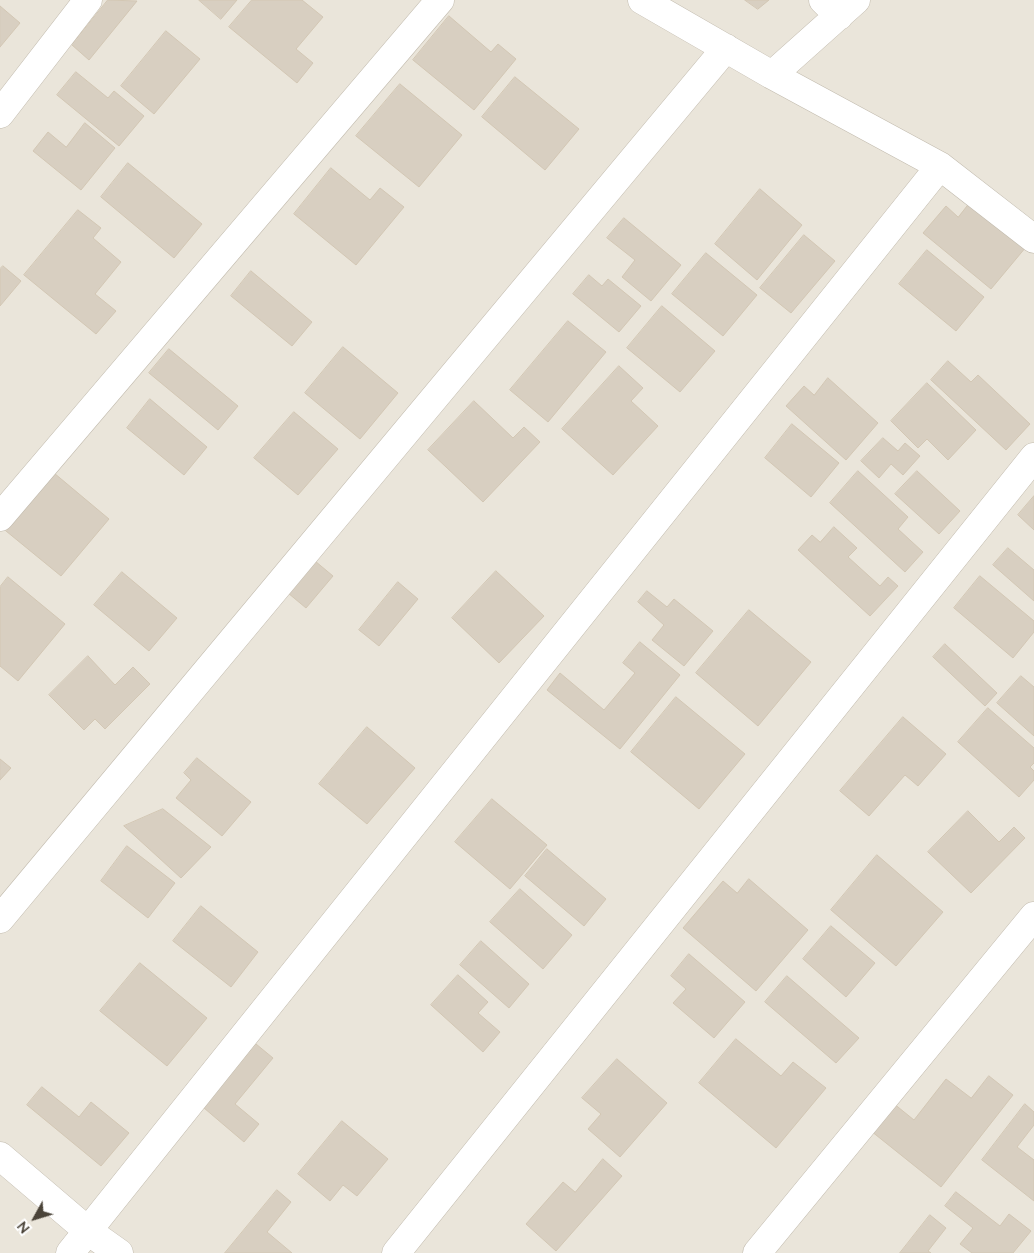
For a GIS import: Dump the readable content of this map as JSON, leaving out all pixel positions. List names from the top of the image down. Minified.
{"north":"bottom left"}
